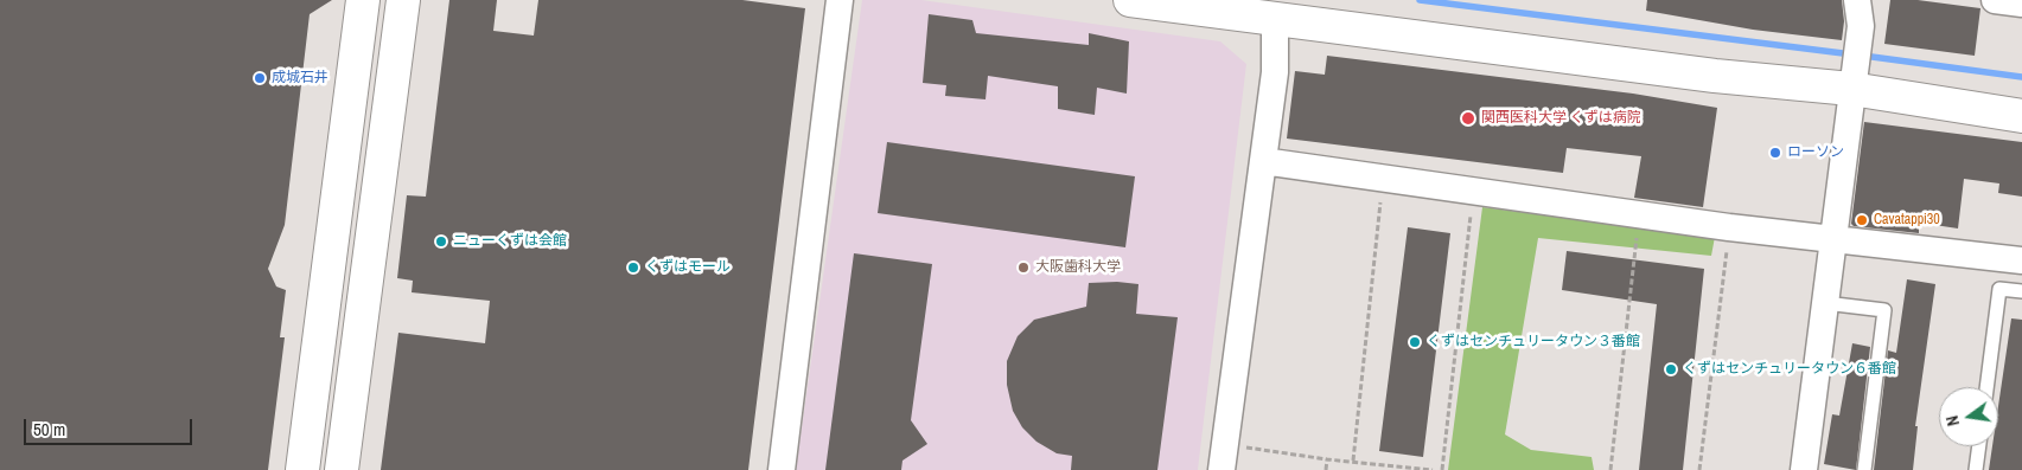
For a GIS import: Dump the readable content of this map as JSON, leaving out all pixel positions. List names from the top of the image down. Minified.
{"places":["成城石井","関西医科大学 くずは病院","ローソン","Cavatappi30","ニューくずは会館","くずはモール","大阪歯科大学","くずはセンチュリータウン３番館","くずはセンチュリータウン６番館"],"scale_bar":"50 m","north":"left"}
